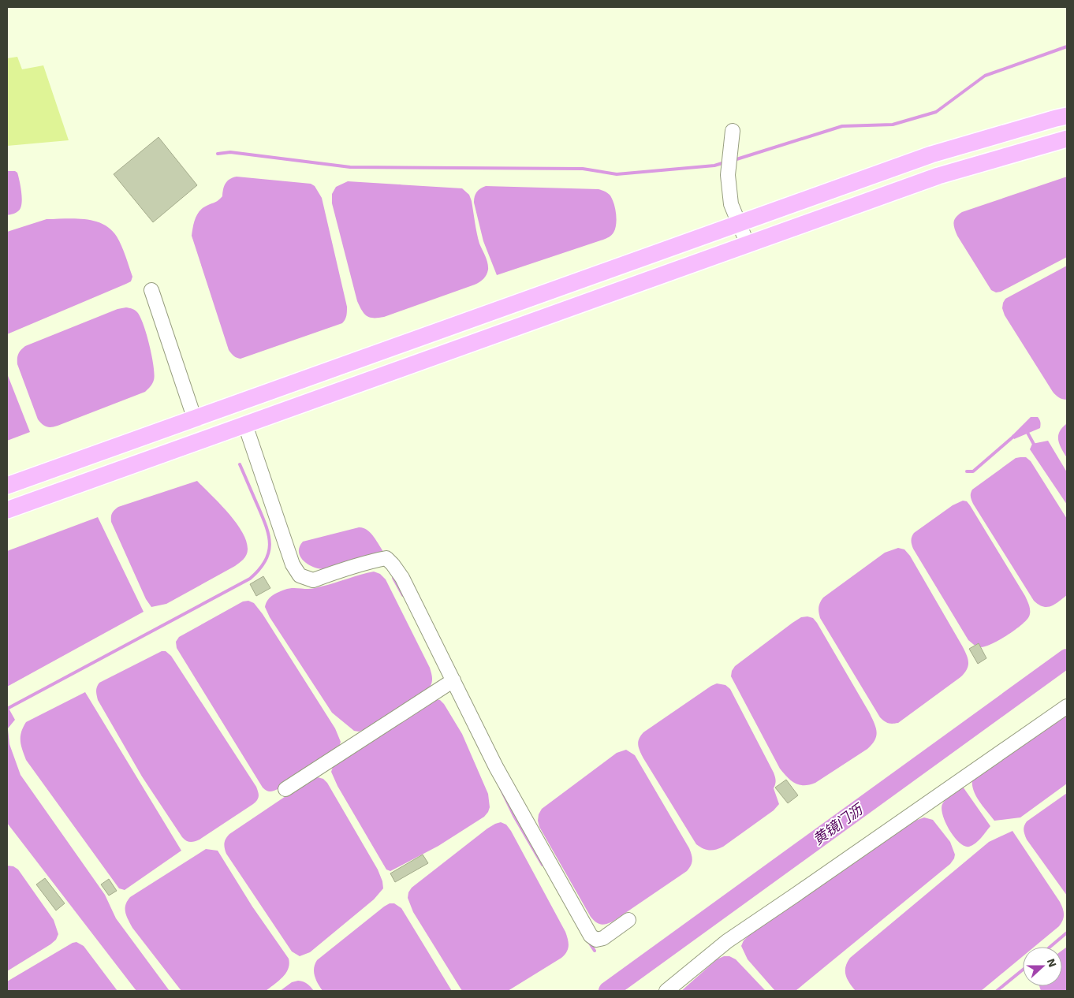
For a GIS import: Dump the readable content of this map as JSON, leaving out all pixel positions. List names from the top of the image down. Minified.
{"water":["黄镜门沥"],"north":"right"}
